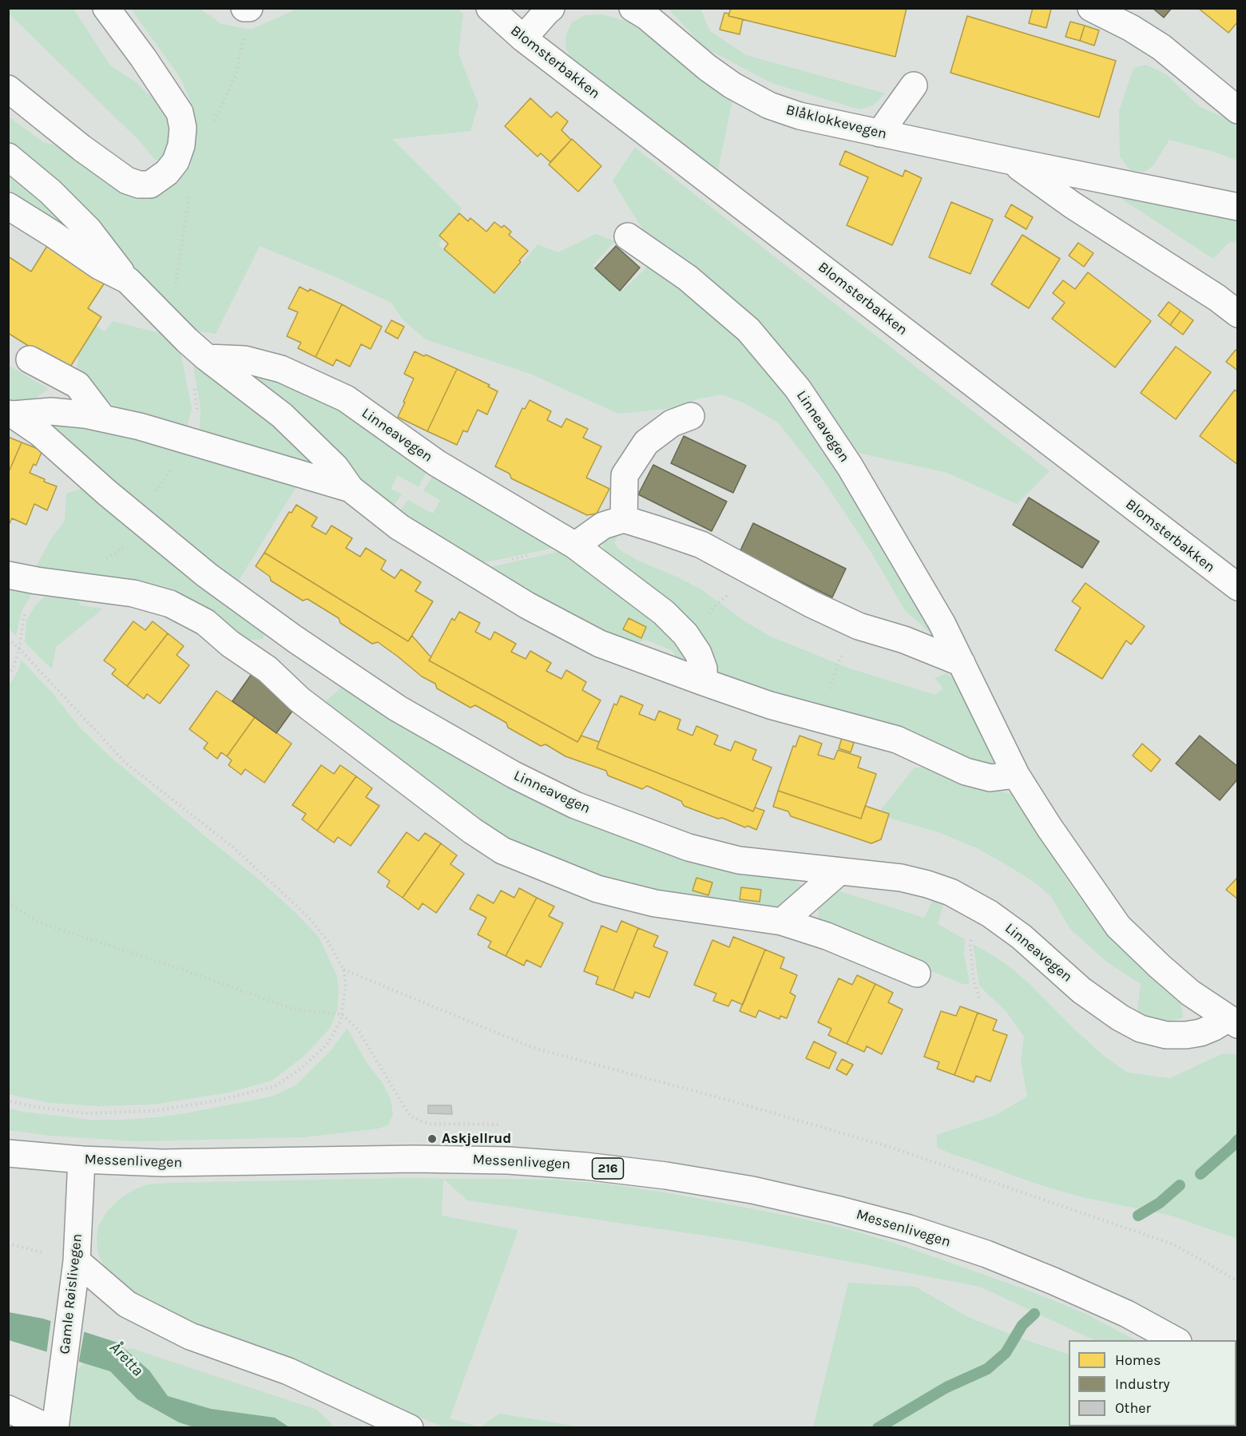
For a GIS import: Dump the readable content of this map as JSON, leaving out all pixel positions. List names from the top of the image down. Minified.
{"streets":{"street":["Blomsterbakken","Blåklokkevegen","Linneavegen","Messenlivegen","216","Gamle Røislivegen"]},"crossings":[["Messenlivegen","Gamle Røislivegen"]],"water":["Åretta"],"places":["Askjellrud"],"legend":["Homes","Industry","Other"]}
